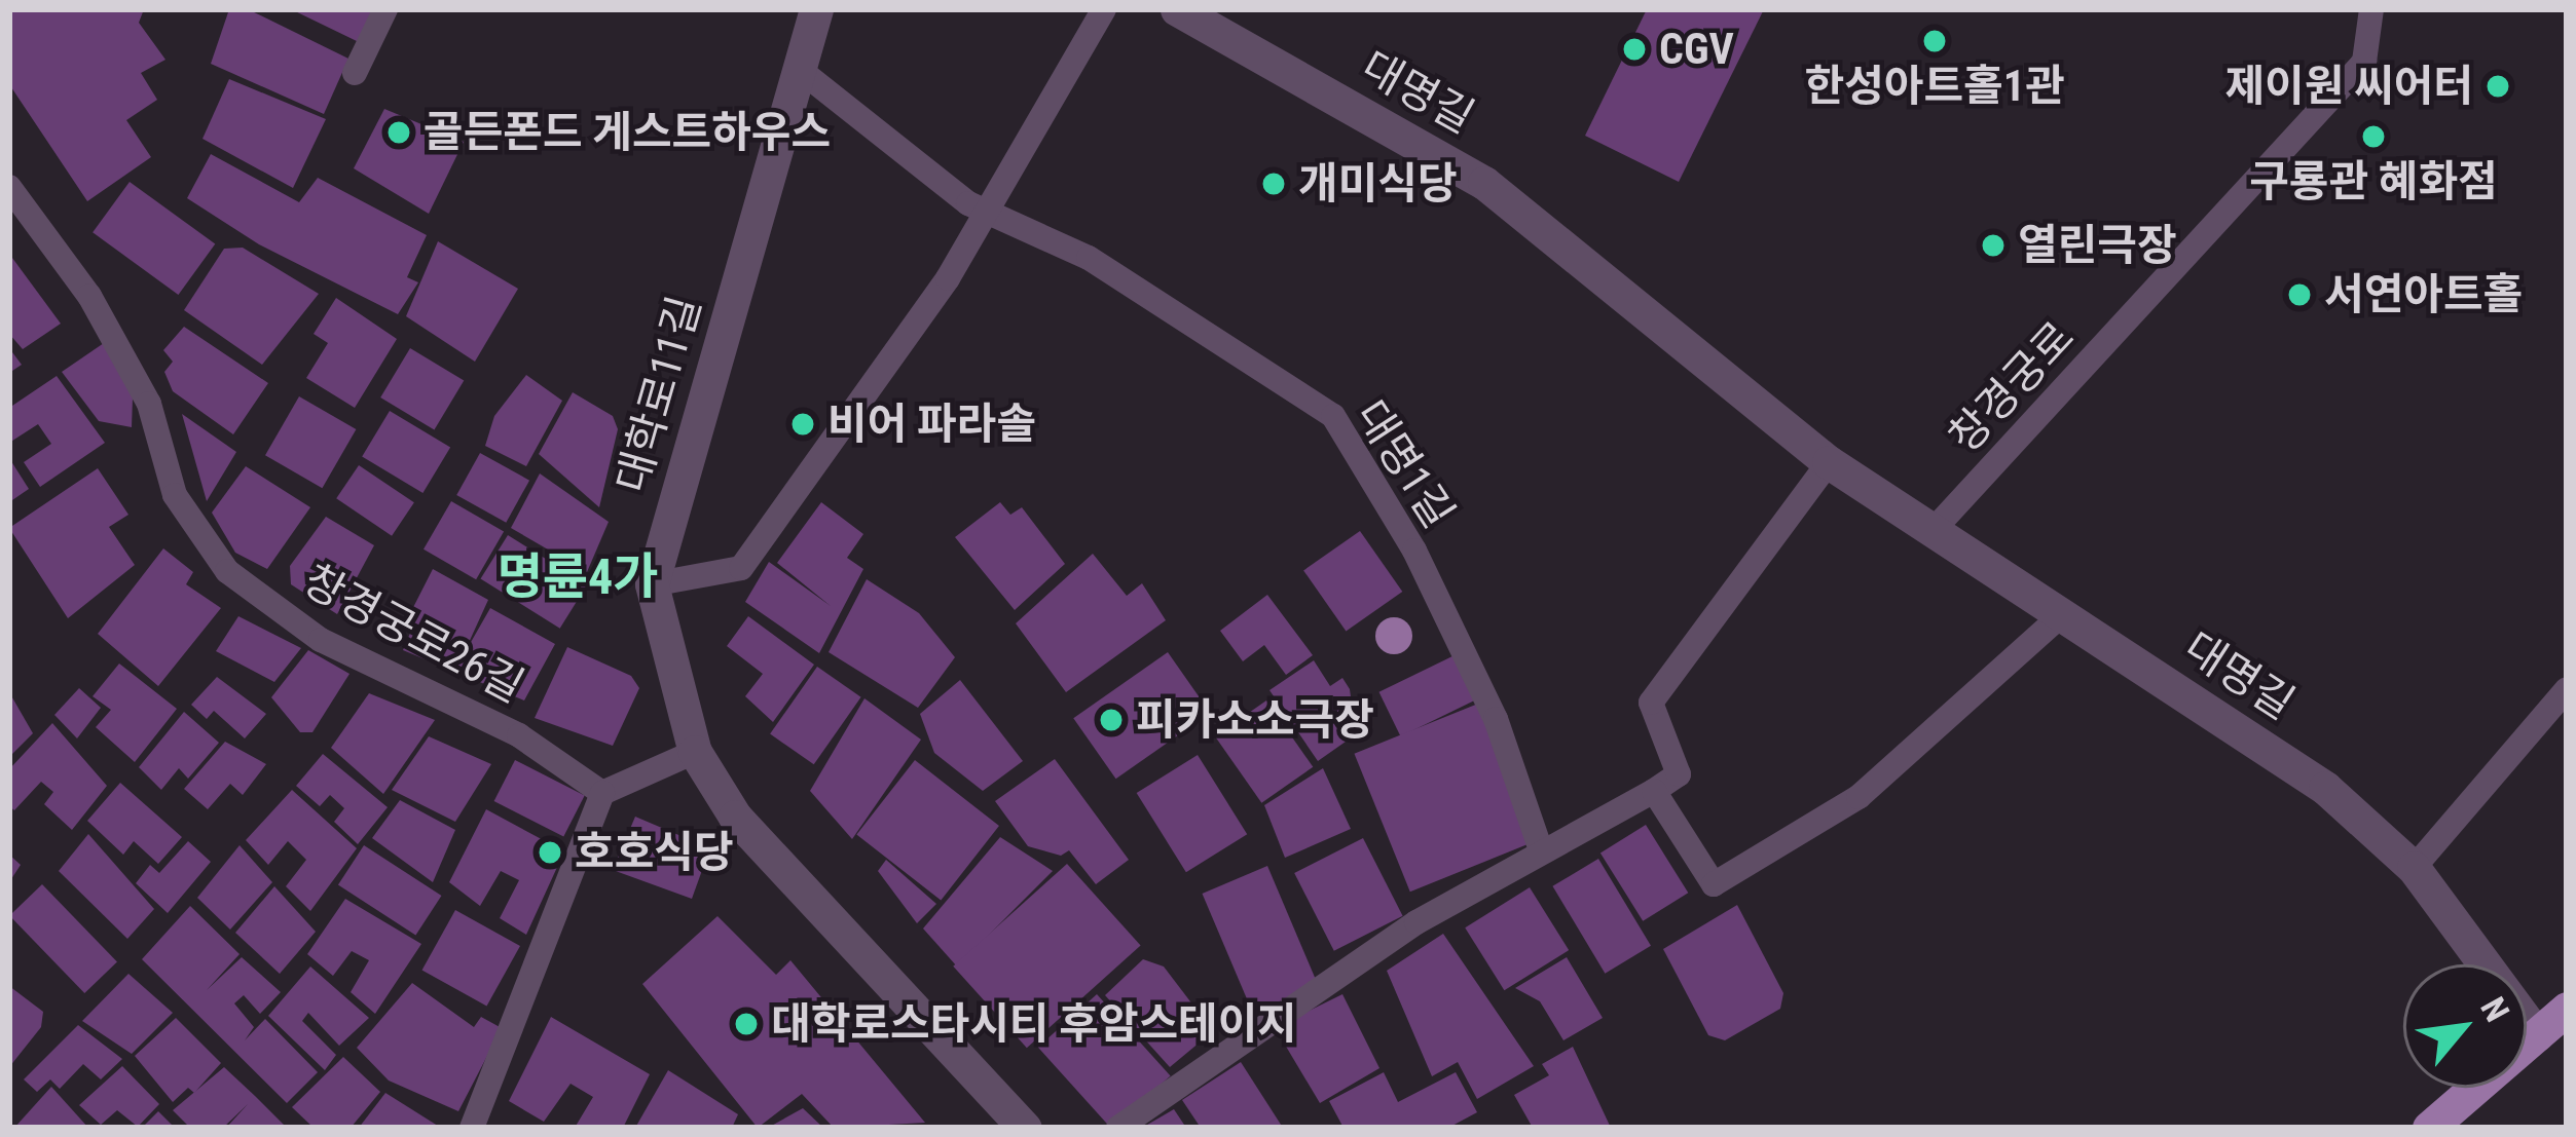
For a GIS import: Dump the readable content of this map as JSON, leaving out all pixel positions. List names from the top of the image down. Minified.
{"streets":{"street":["대명길","대학로11길"],"lane":["창경궁로","대명1길","창경궁로26길"]},"crossings":[["대명길","창경궁로"],["대학로11길","대명1길"]],"districts":["명륜4가"],"places":["한성아트홀1관","CGV","제이원 씨어터","골든폰드 게스트하우스","구룡관 혜화점","개미식당","열린극장","서연아트홀","비어 파라솔","피카소소극장","호호식당","대학로스타시티 후암스테이지"],"north":"top right"}
